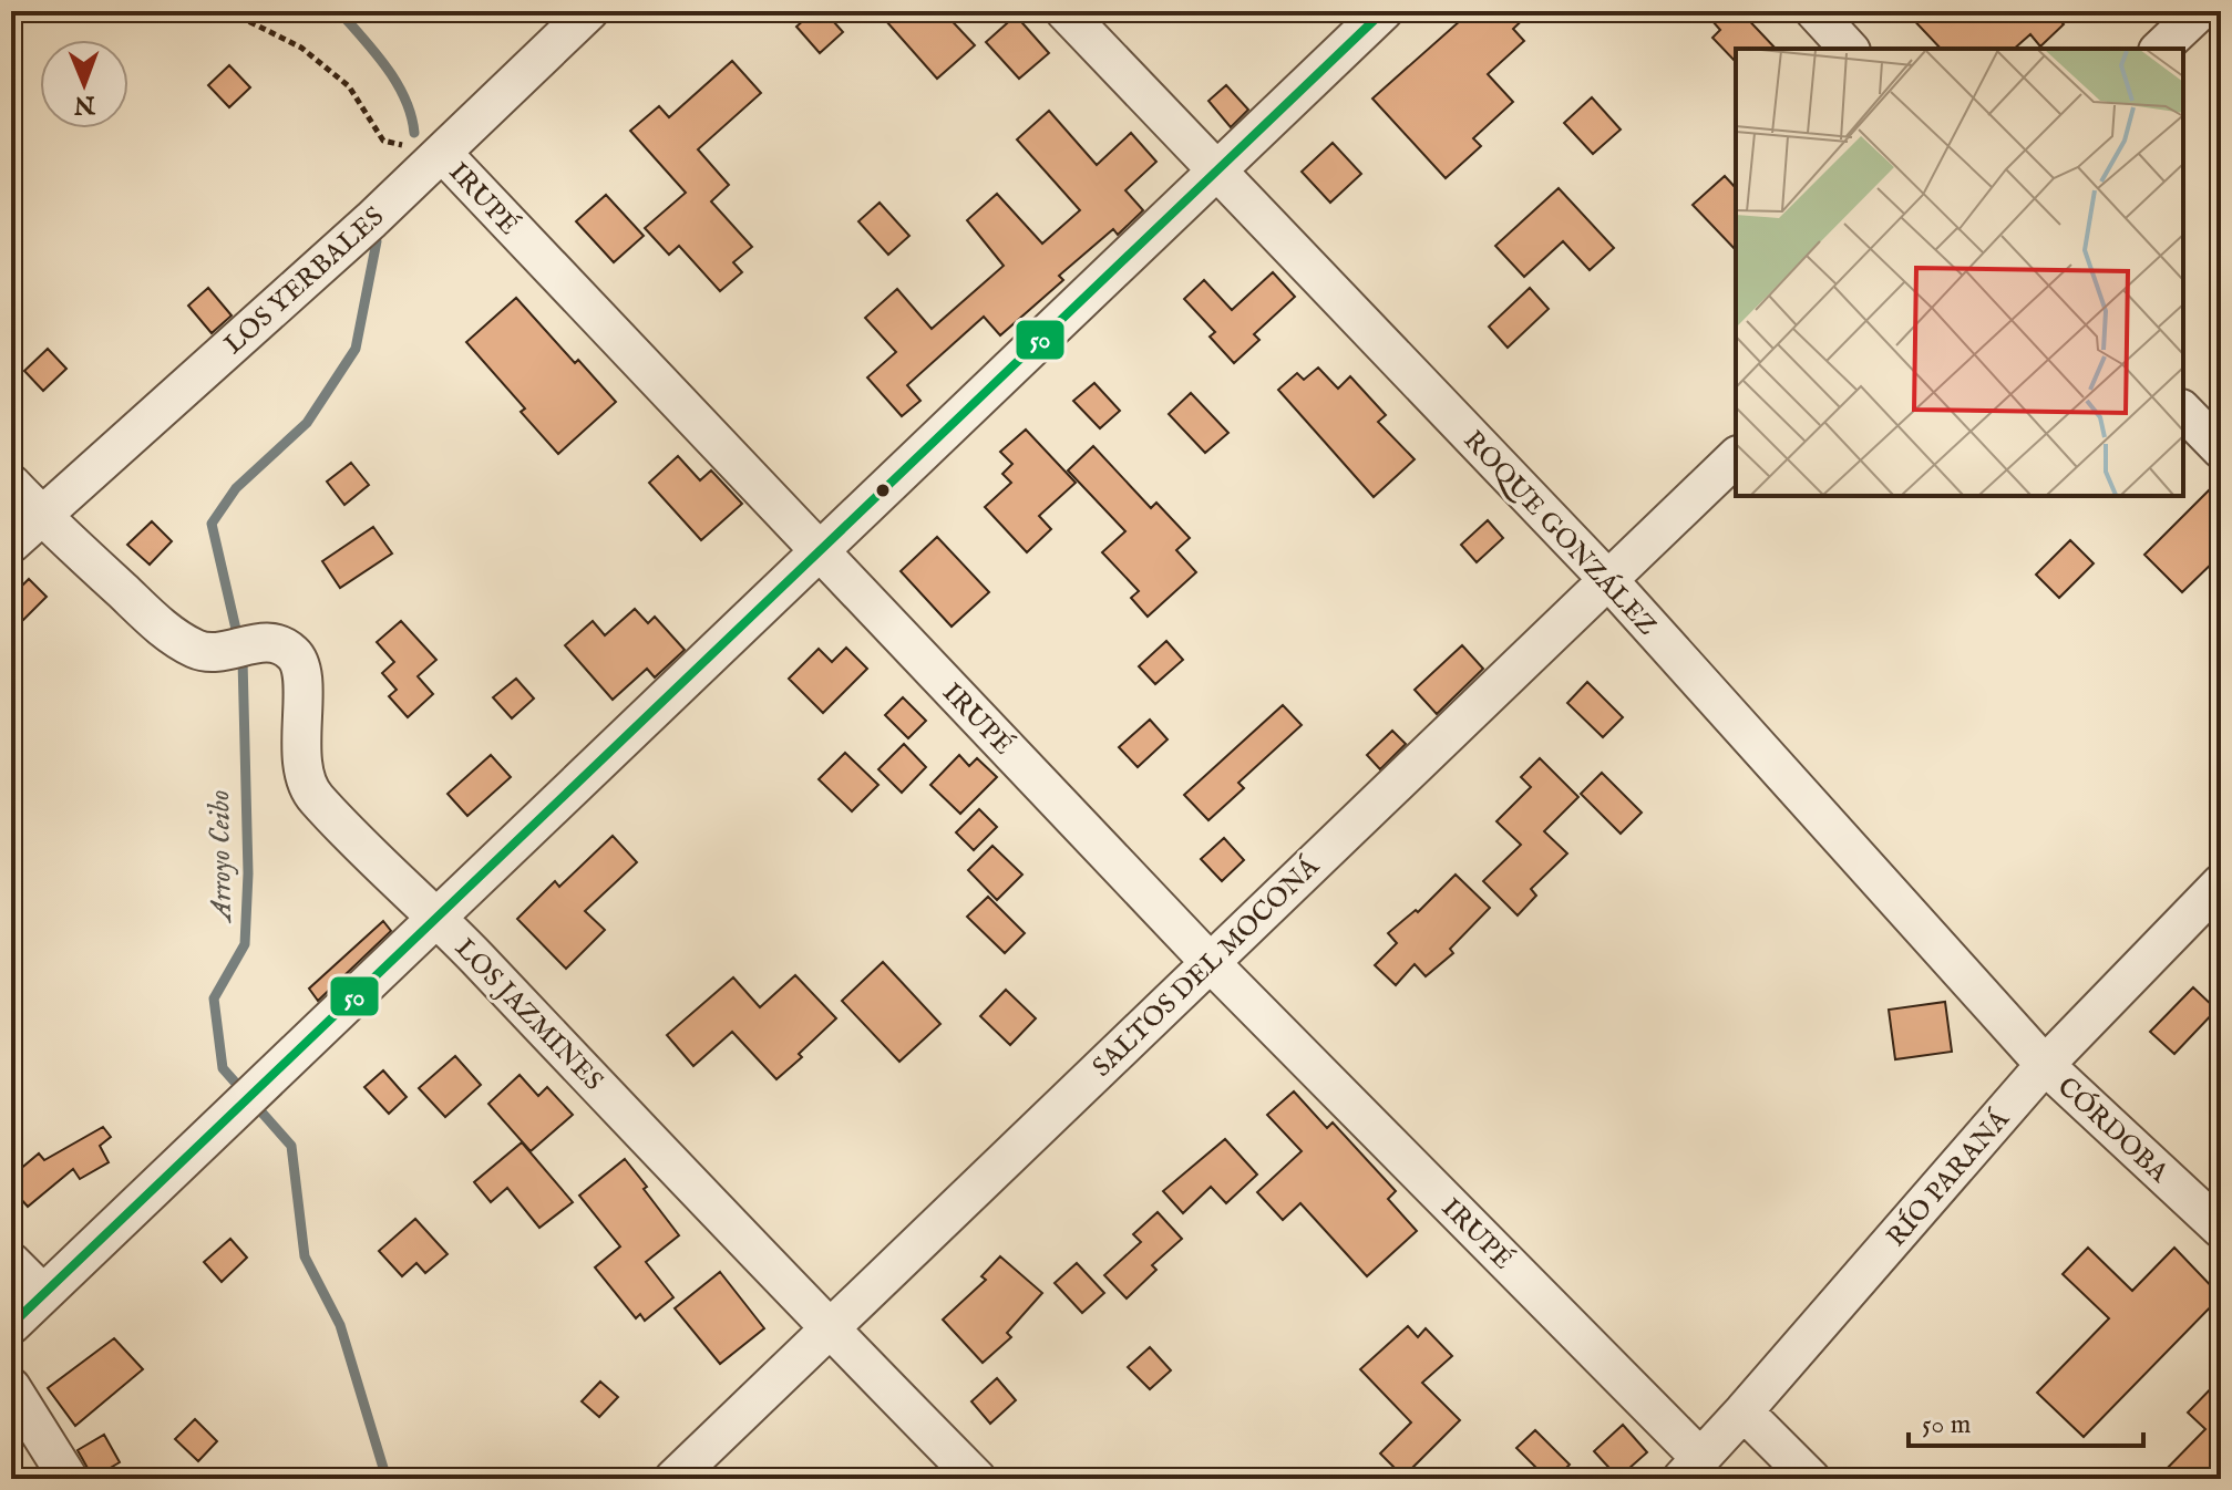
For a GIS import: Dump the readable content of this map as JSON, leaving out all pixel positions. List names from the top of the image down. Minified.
{"streets":{"street":["IRUPÉ","LOS YERBALES","ROQUE GONZÁLEZ","SALTOS DEL MOCONÁ","LOS JAZMINES","CÓRDOBA","RÍO PARANÁ"]},"crossings":[["IRUPÉ","LOS YERBALES"],["IRUPÉ","SALTOS DEL MOCONÁ"],["IRUPÉ","RÍO PARANÁ"],["LOS YERBALES","LOS JAZMINES"],["ROQUE GONZÁLEZ","SALTOS DEL MOCONÁ"],["ROQUE GONZÁLEZ","CÓRDOBA"],["ROQUE GONZÁLEZ","RÍO PARANÁ"],["SALTOS DEL MOCONÁ","LOS JAZMINES"],["CÓRDOBA","RÍO PARANÁ"]],"water":["Arroyo Ceibo"],"lines":["transit line 50"],"scale_bar":"50 m","north":"bottom"}
